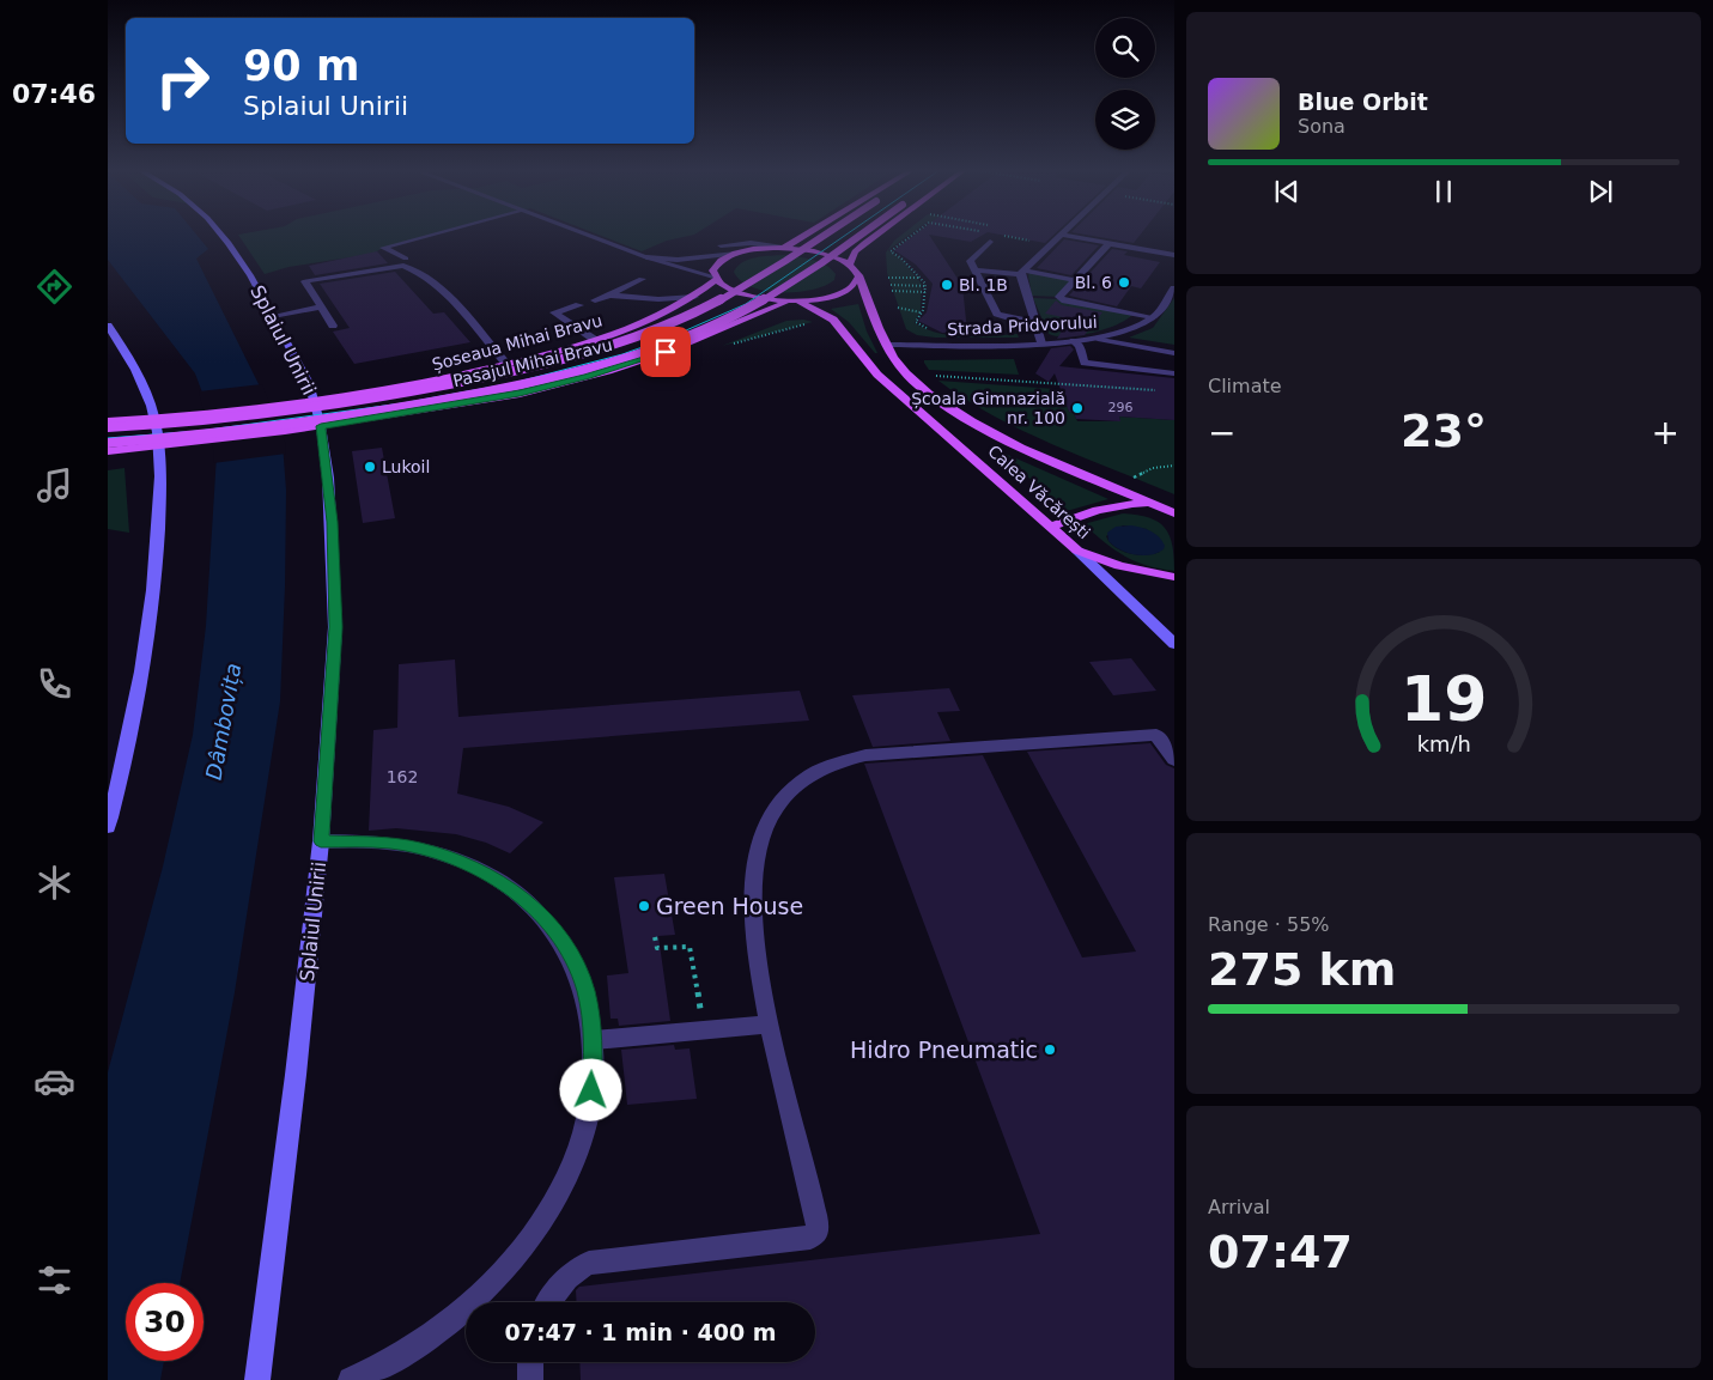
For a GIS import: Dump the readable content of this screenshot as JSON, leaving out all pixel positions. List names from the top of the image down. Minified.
{"streets":{"main road":["Splaiul Unirii","Șoseaua Mihai Bravu","Pasajul Mihai Bravu","Calea Văcărești"],"street":["Strada Pridvorului"]},"crossings":[["Strada Pridvorului","Calea Văcărești"],["Splaiul Unirii","Șoseaua Mihai Bravu"]],"water":["Dâmbovița"],"places":["Bl. 6","Bl. 1B","Școala Gimnazială nr. 100","Lukoil","Green House","Hidro Pneumatic"],"house_numbers":["296","162"],"page":{"tabs":"07:46","turn":["90 m","Splaiul Unirii"],"song":["Blue Orbit","Sona"],"tile":["Climate",["Range · 55%","275 km"],["Arrival","07:47"]],"heat":["−","23°","+"],"limit":"30","trip":"07:47 · 1 min · 400 m","gauge":["19","km/h"]}}
